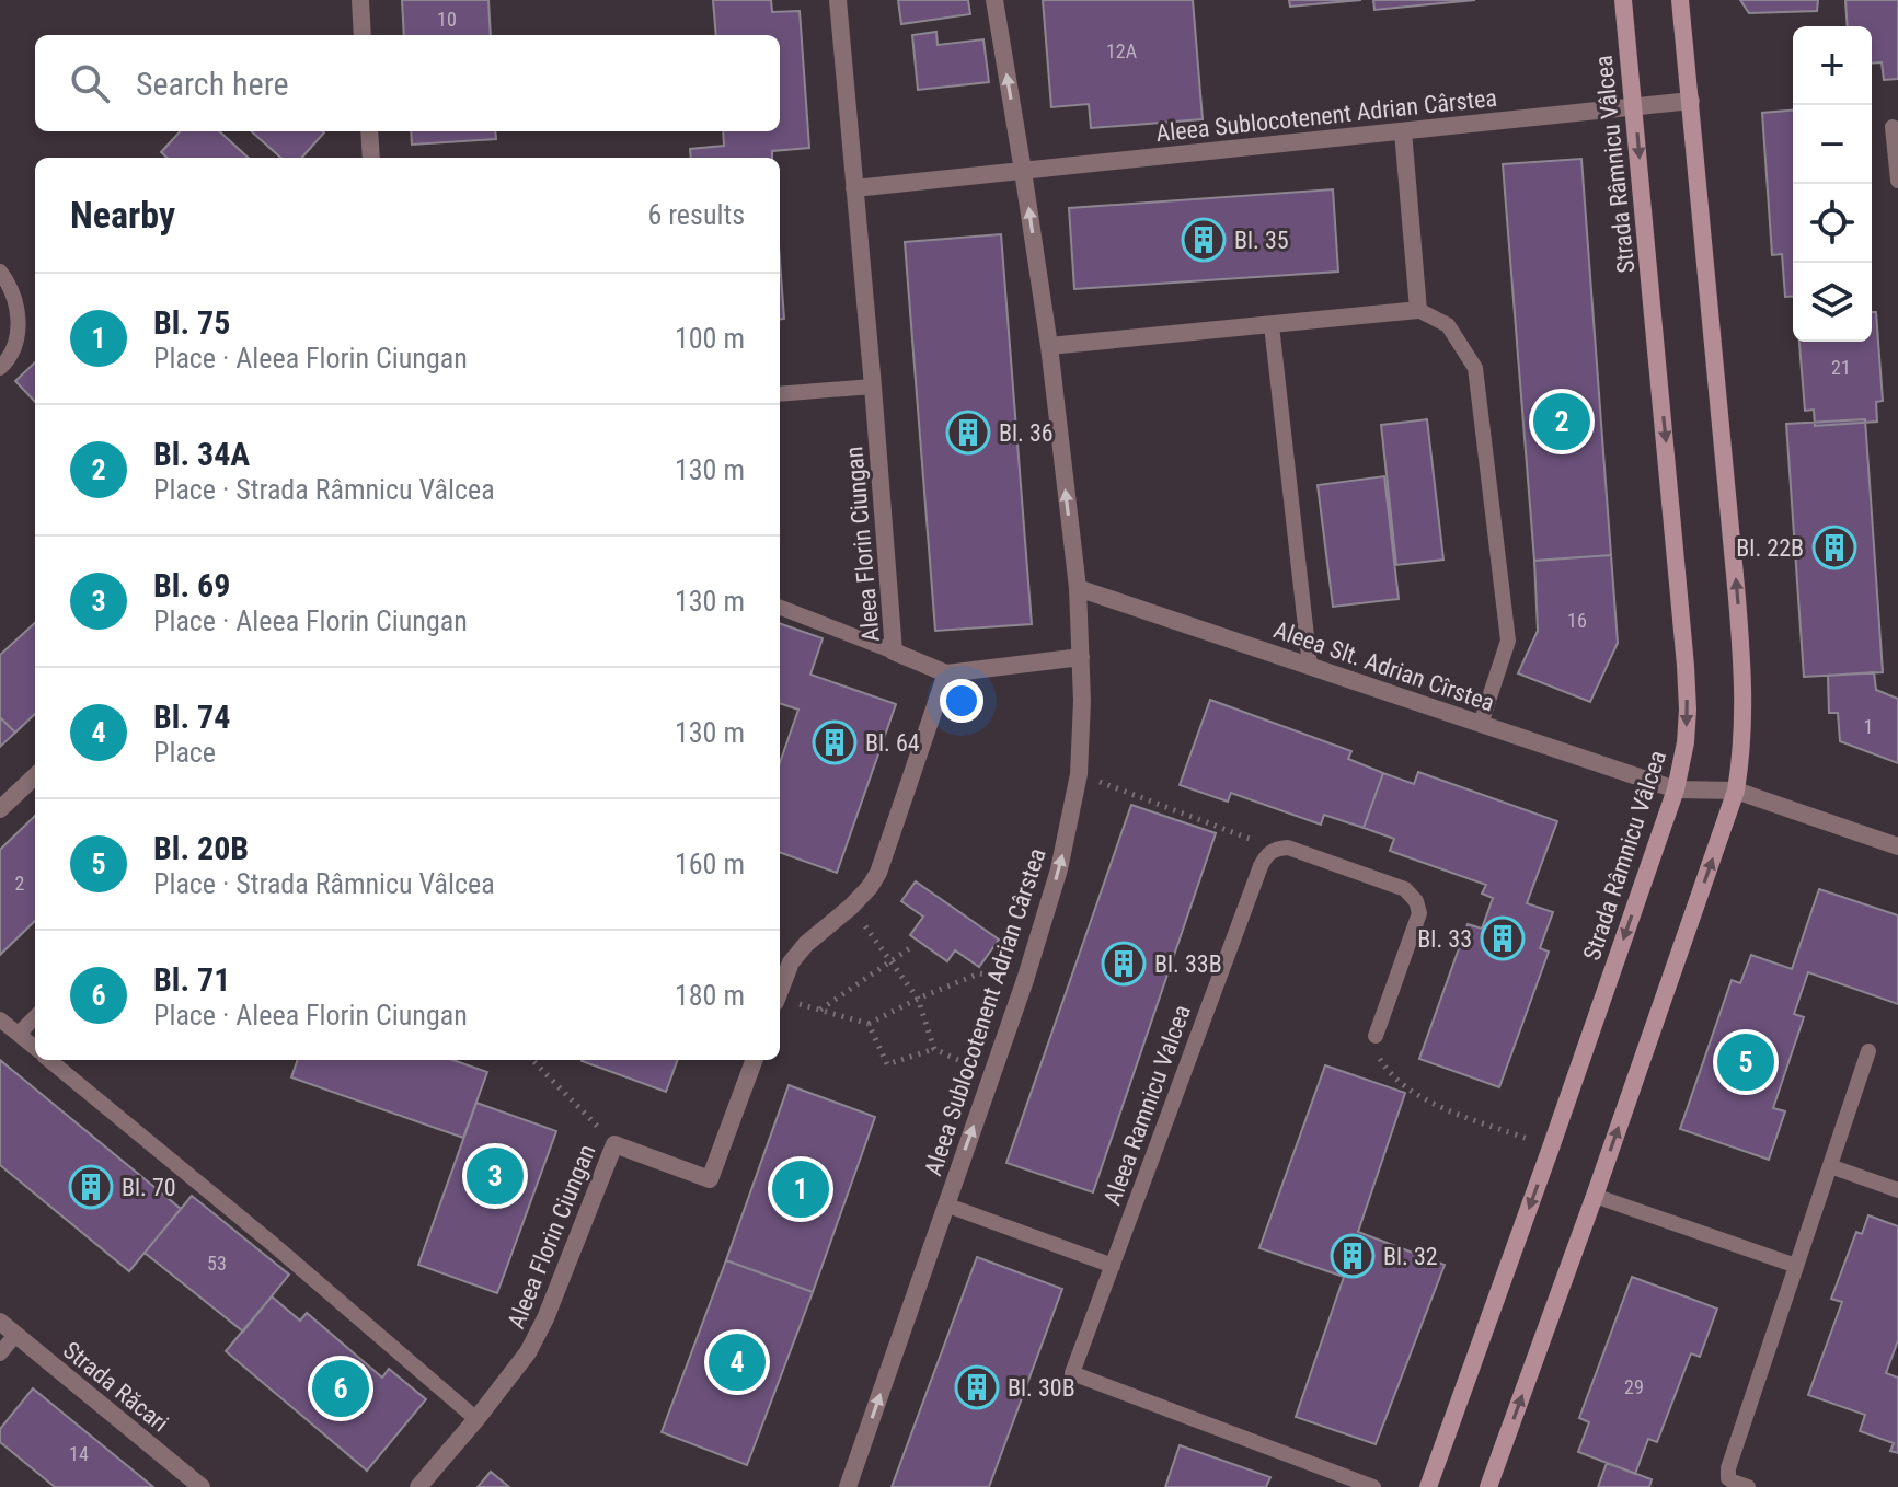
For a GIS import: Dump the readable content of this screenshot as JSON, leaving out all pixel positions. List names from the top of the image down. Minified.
{"streets":{"street":["Aleea Sublocotenent Adrian Cârstea","Strada Râmnicu Vâlcea","Aleea Florin Ciungan","Aleea Slt. Adrian Cîrstea","Strada Răcari"],"lane":["Aleea Ramnicu Valcea"]},"crossings":[["Aleea Sublocotenent Adrian Cârstea","Strada Râmnicu Vâlcea"],["Aleea Sublocotenent Adrian Cârstea","Aleea Florin Ciungan"],["Aleea Sublocotenent Adrian Cârstea","Aleea Slt. Adrian Cîrstea"],["Strada Râmnicu Vâlcea","Aleea Slt. Adrian Cîrstea"]],"one_way":["Aleea Sublocotenent Adrian Cârstea"],"places":{"building":["Bl. 35","Bl. 36","Bl. 22B","Bl. 64","Bl. 33","Bl. 33B","Bl. 70","Bl. 32","Bl. 30B"]},"house_numbers":["10","12A","21","16","1","2","53","29","14"],"page":{"map_buttons":["+","−"],"search":"Search here","heading":["Nearby","6 results"],"list":[{"mark":"1","name":"Bl. 75","note":"Place · Aleea Florin Ciungan","value":"100 m"},{"mark":"2","name":"Bl. 34A","note":"Place · Strada Râmnicu Vâlcea","value":"130 m"},{"mark":"3","name":"Bl. 69","note":"Place · Aleea Florin Ciungan","value":"130 m"},{"mark":"4","name":"Bl. 74","note":"Place","value":"130 m"},{"mark":"5","name":"Bl. 20B","note":"Place · Strada Râmnicu Vâlcea","value":"160 m"},{"mark":"6","name":"Bl. 71","note":"Place · Aleea Florin Ciungan","value":"180 m"}],"pins":["2","5","3","1","4","6"]}}
